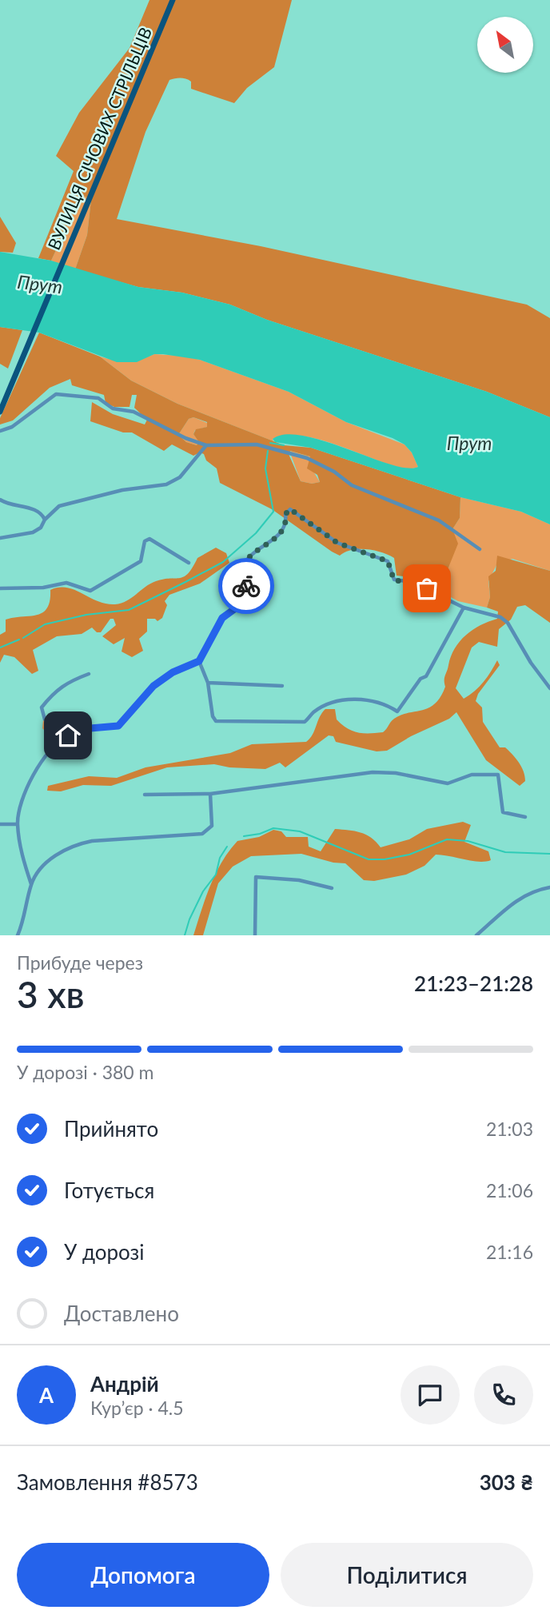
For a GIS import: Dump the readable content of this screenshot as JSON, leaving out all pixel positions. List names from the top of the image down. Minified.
{"streets":{"main road":["ВУЛИЦЯ СІЧОВИХ СТРІЛЬЦІВ"]},"water":["Прут"],"north":"top left","page":{"heading":["3 хв","Прибуде через","21:23–21:28"],"panel":["Андрій","Кур’єр · 4.5","Замовлення #8573","303 ₴"],"bar":"У дорозі · 380 m","list":[["Прийнято","21:03"],["Готується","21:06"],["У дорозі","21:16"],"Доставлено"],"round":"А","buttons":["Допомога","Поділитися"]}}
